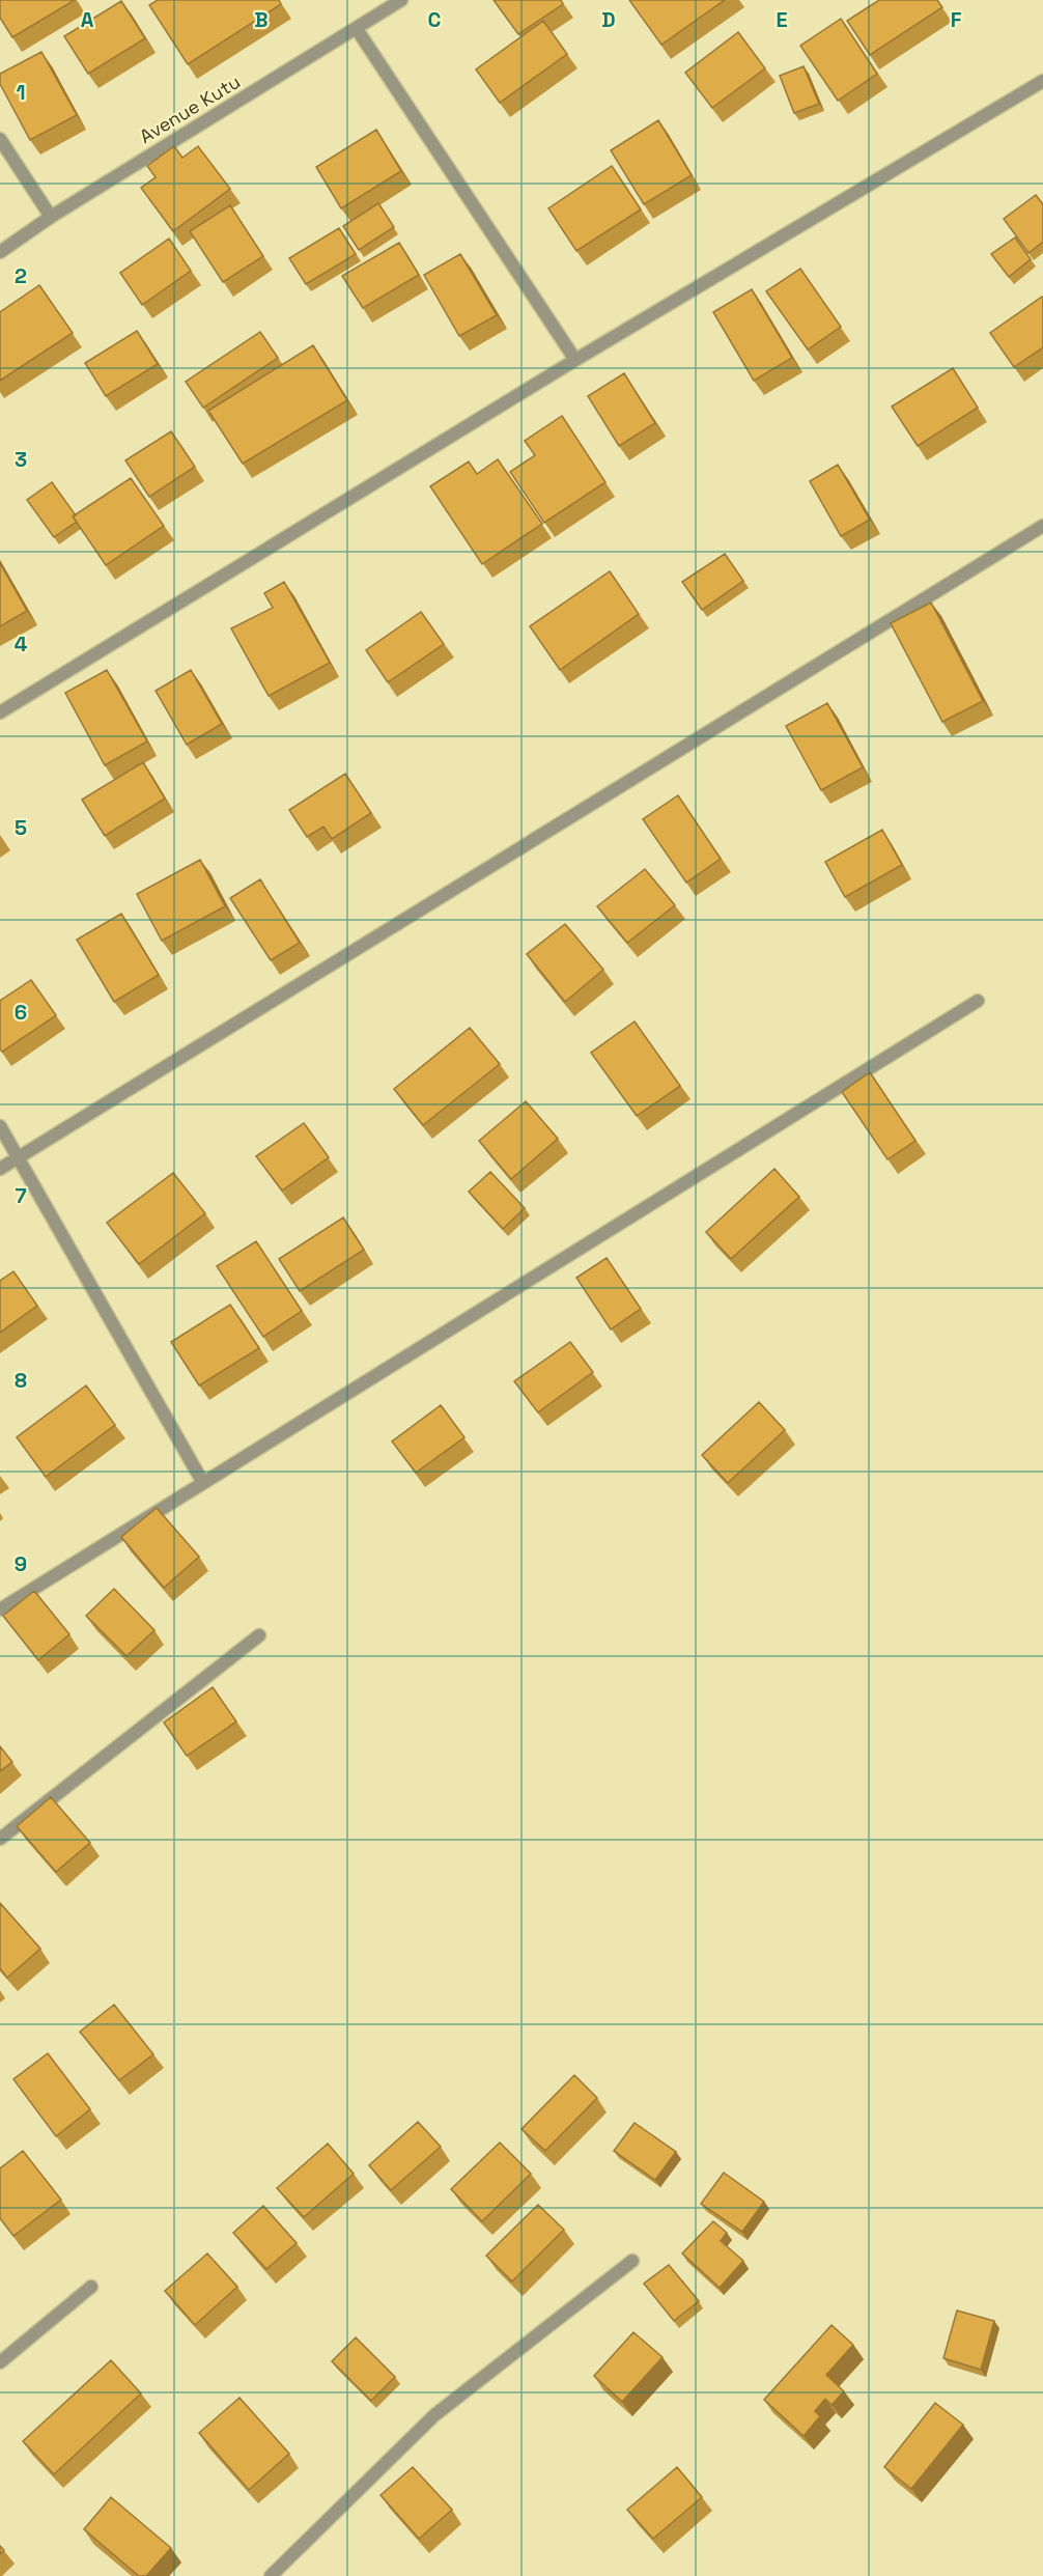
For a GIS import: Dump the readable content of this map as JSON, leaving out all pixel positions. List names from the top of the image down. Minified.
{"streets":{"street":["Avenue Kutu"]},"grid":{"columns":["A","B","C","D","E","F"],"rows":["1","2","3","4","5","6","7","8","9"]}}
